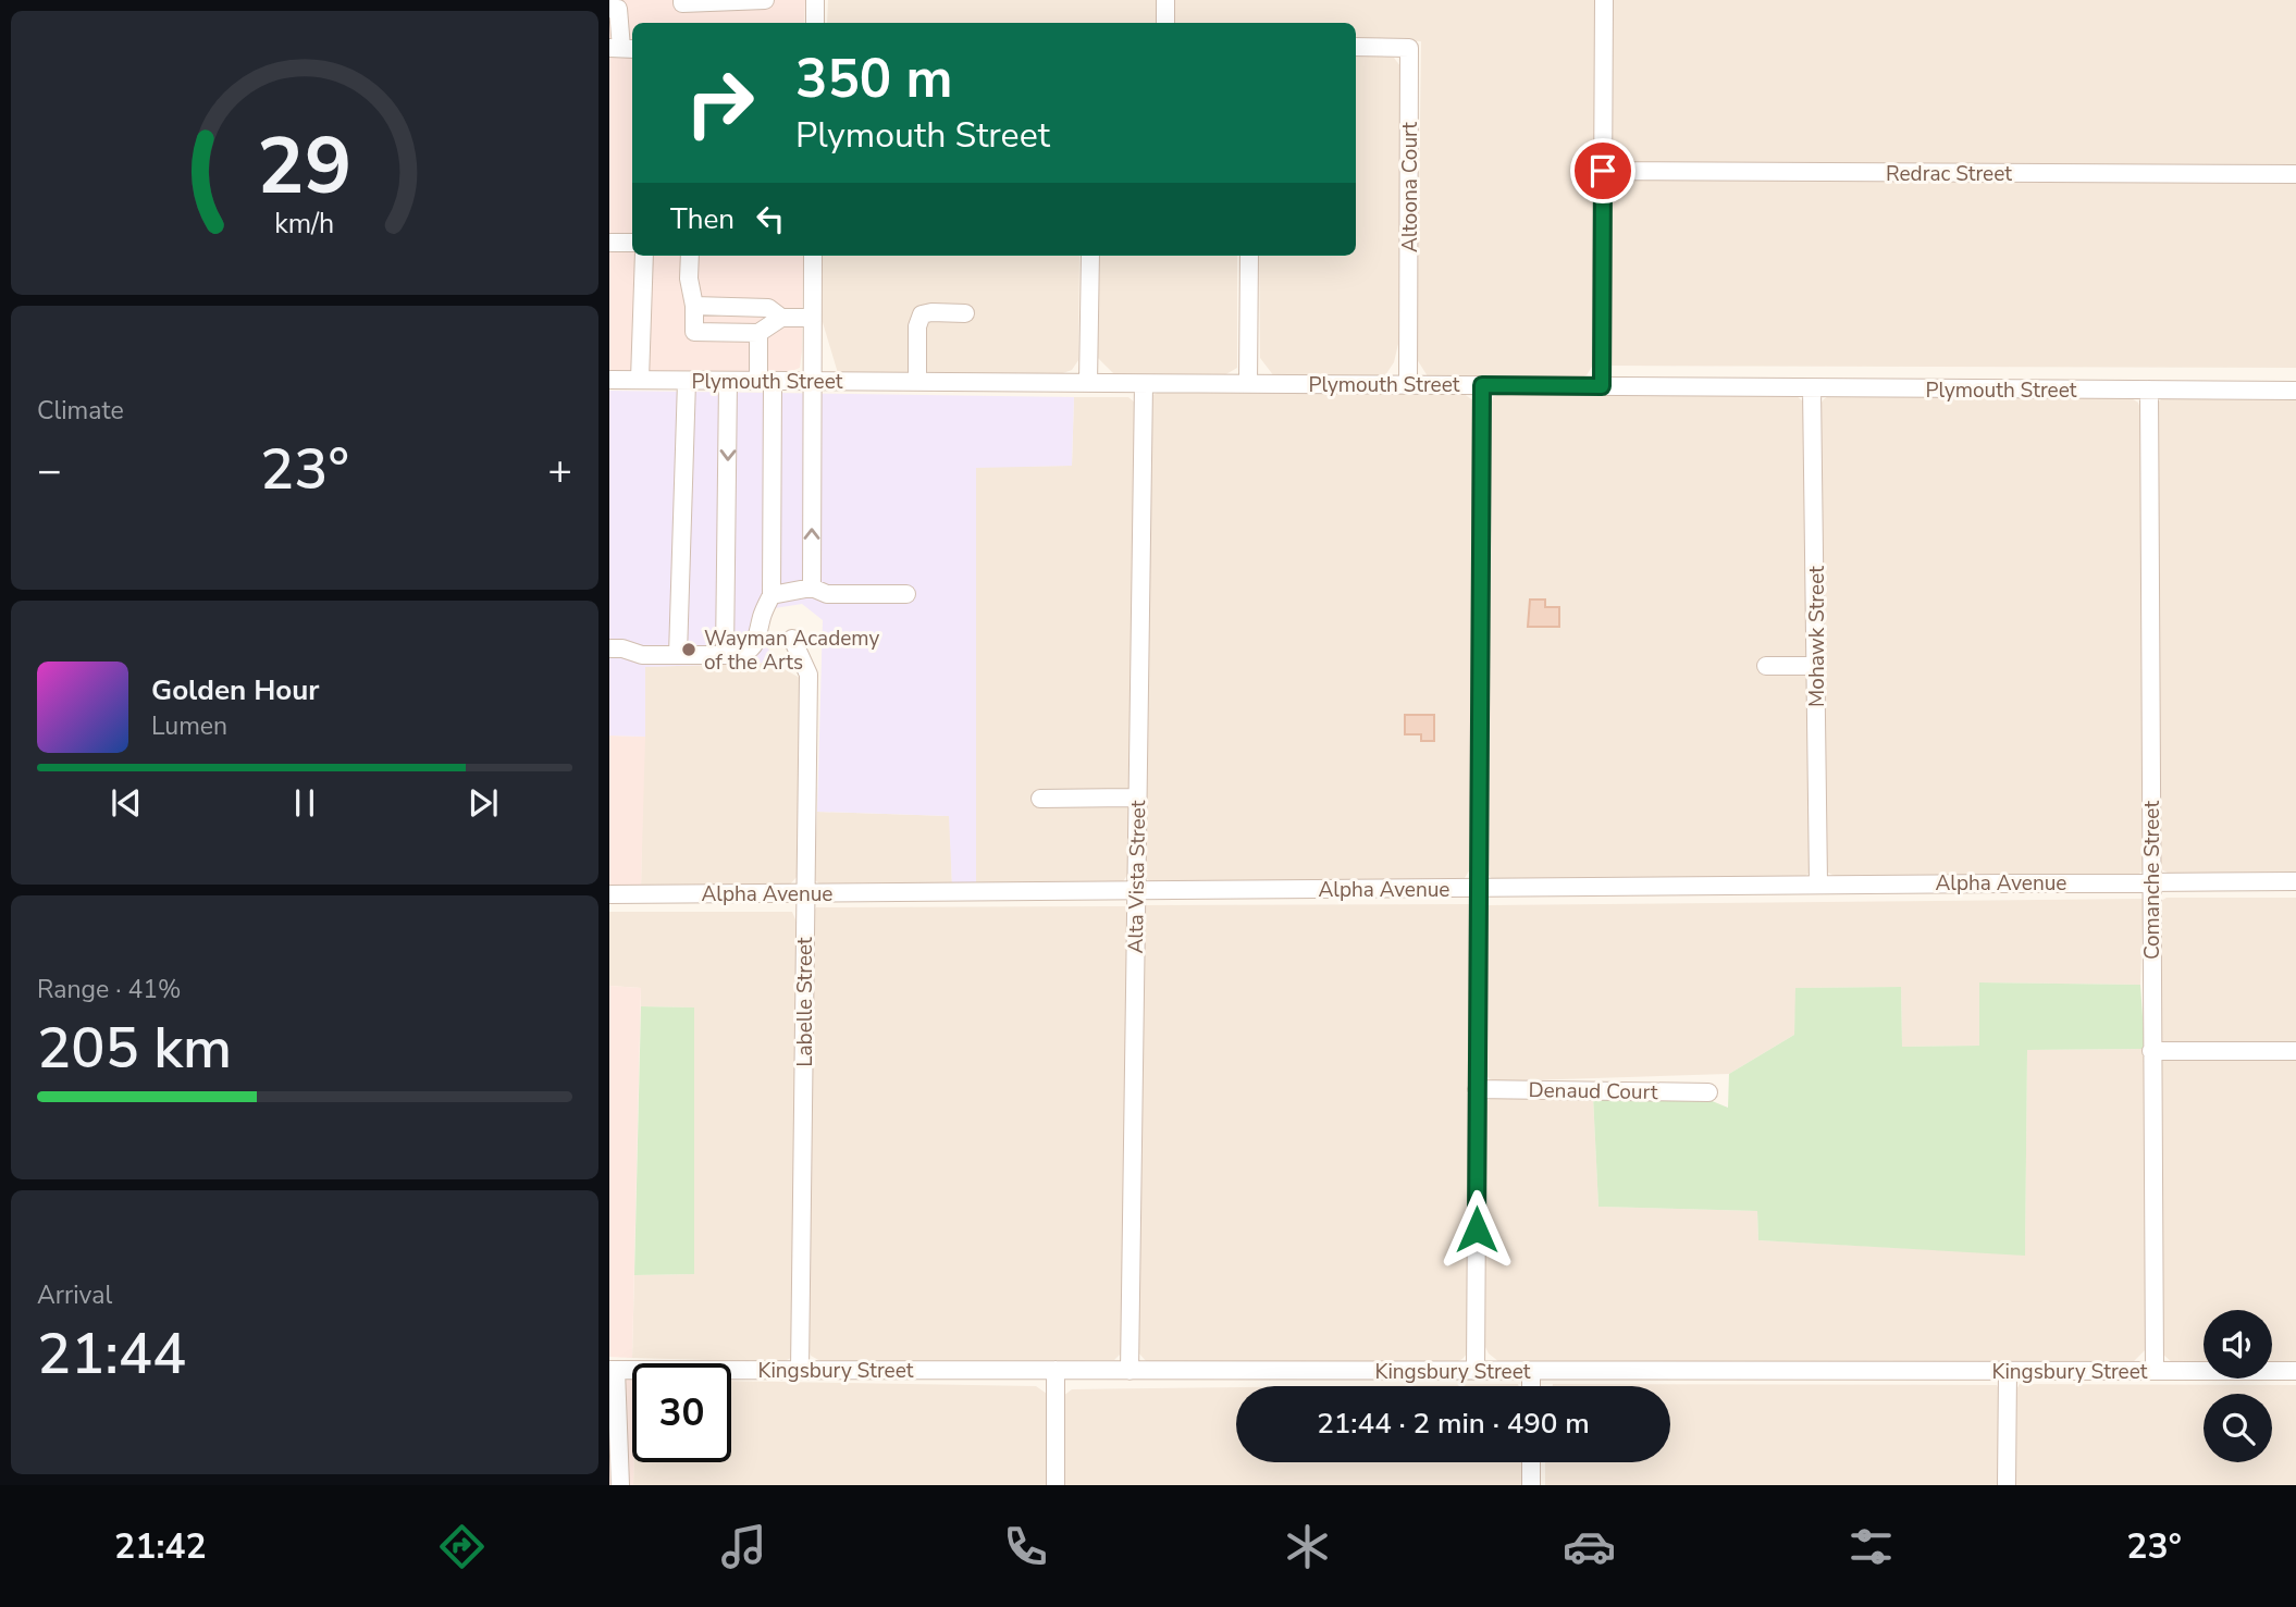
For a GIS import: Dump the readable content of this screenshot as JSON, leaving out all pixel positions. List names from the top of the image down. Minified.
{"streets":{"street":["Redrac Street","Altoona Court","Plymouth Street","Mohawk Street","Alta Vista Street","Comanche Street","Alpha Avenue","Labelle Street","Denaud Court","Kingsbury Street"]},"crossings":[["Altoona Court","Plymouth Street"],["Plymouth Street","Mohawk Street"],["Plymouth Street","Alta Vista Street"],["Plymouth Street","Comanche Street"],["Mohawk Street","Alpha Avenue"],["Alta Vista Street","Alpha Avenue"],["Alta Vista Street","Kingsbury Street"],["Comanche Street","Alpha Avenue"],["Comanche Street","Kingsbury Street"],["Alpha Avenue","Labelle Street"],["Labelle Street","Kingsbury Street"]],"places":["Wayman Academy of the Arts"],"page":{"turn":["350 m","Plymouth Street"],"then":"Then","tile":["Climate",["Range · 41%","205 km"],["Arrival","21:44"]],"heat":["−","23°","+"],"song":["Golden Hour","Lumen"],"limit":"30","trip":"21:44 · 2 min · 490 m","tabs":["21:42","23°"],"gauge":["29","km/h"]}}
